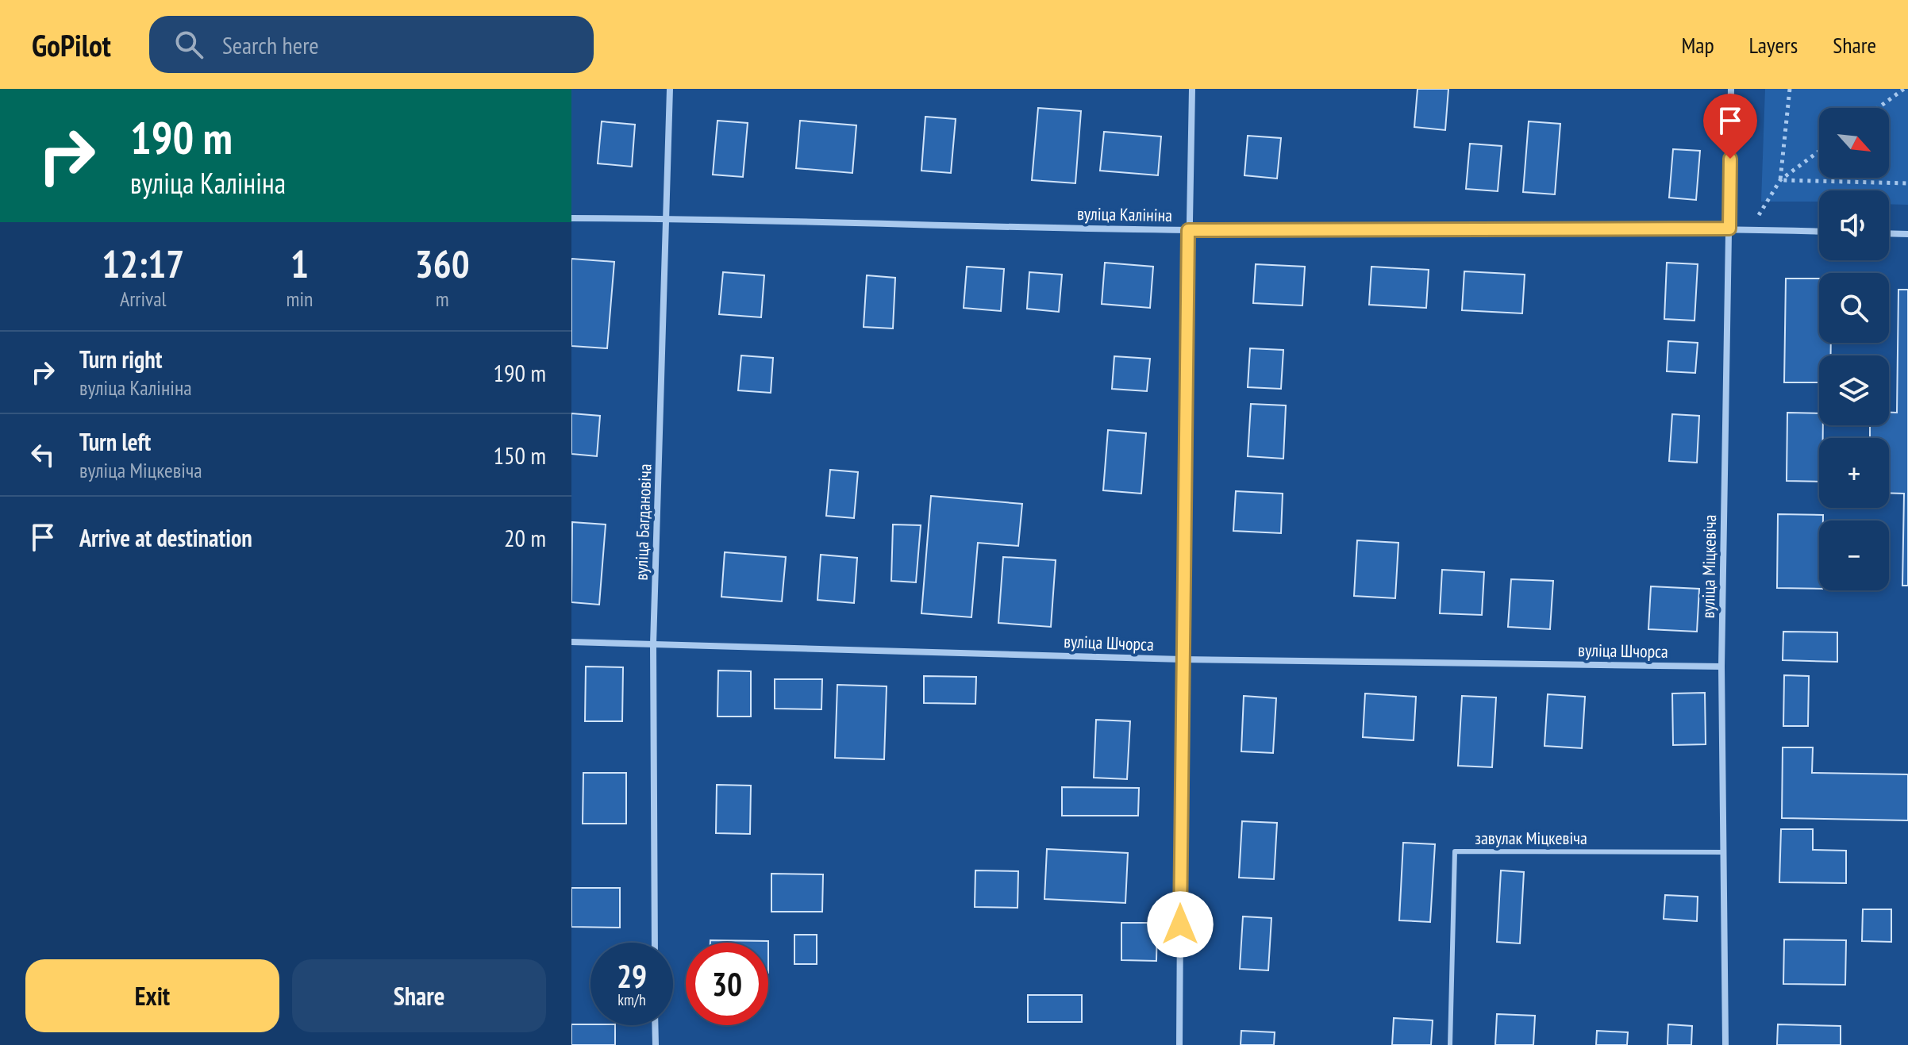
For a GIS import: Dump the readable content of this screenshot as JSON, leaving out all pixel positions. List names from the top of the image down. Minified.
{"streets":{"street":["вуліца Калініна","вуліца Багдановіча","вуліца Міцкевіча","вуліца Шчорса"],"lane":["завулак Міцкевіча"]},"crossings":[["вуліца Калініна","вуліца Багдановіча"],["вуліца Калініна","вуліца Міцкевіча"],["вуліца Багдановіча","вуліца Шчорса"],["вуліца Міцкевіча","вуліца Шчорса"],["вуліца Міцкевіча","завулак Міцкевіча"]],"north":"bottom right","page":{"header":"GoPilot","search":"Search here","nav":["Map","Layers","Share"],"turn":["190 m","вуліца Калініна"],"map_buttons":["+","−"],"eta":["12:17","Arrival","1","min","360","m"],"list":[{"name":"Turn right","note":"вуліца Калініна","value":"190 m"},{"name":"Turn left","note":"вуліца Міцкевіча","value":"150 m"},{"name":"Arrive at destination","value":"20 m"}],"speed":"29 km/h","limit":"30","buttons":["Exit","Share"]}}
